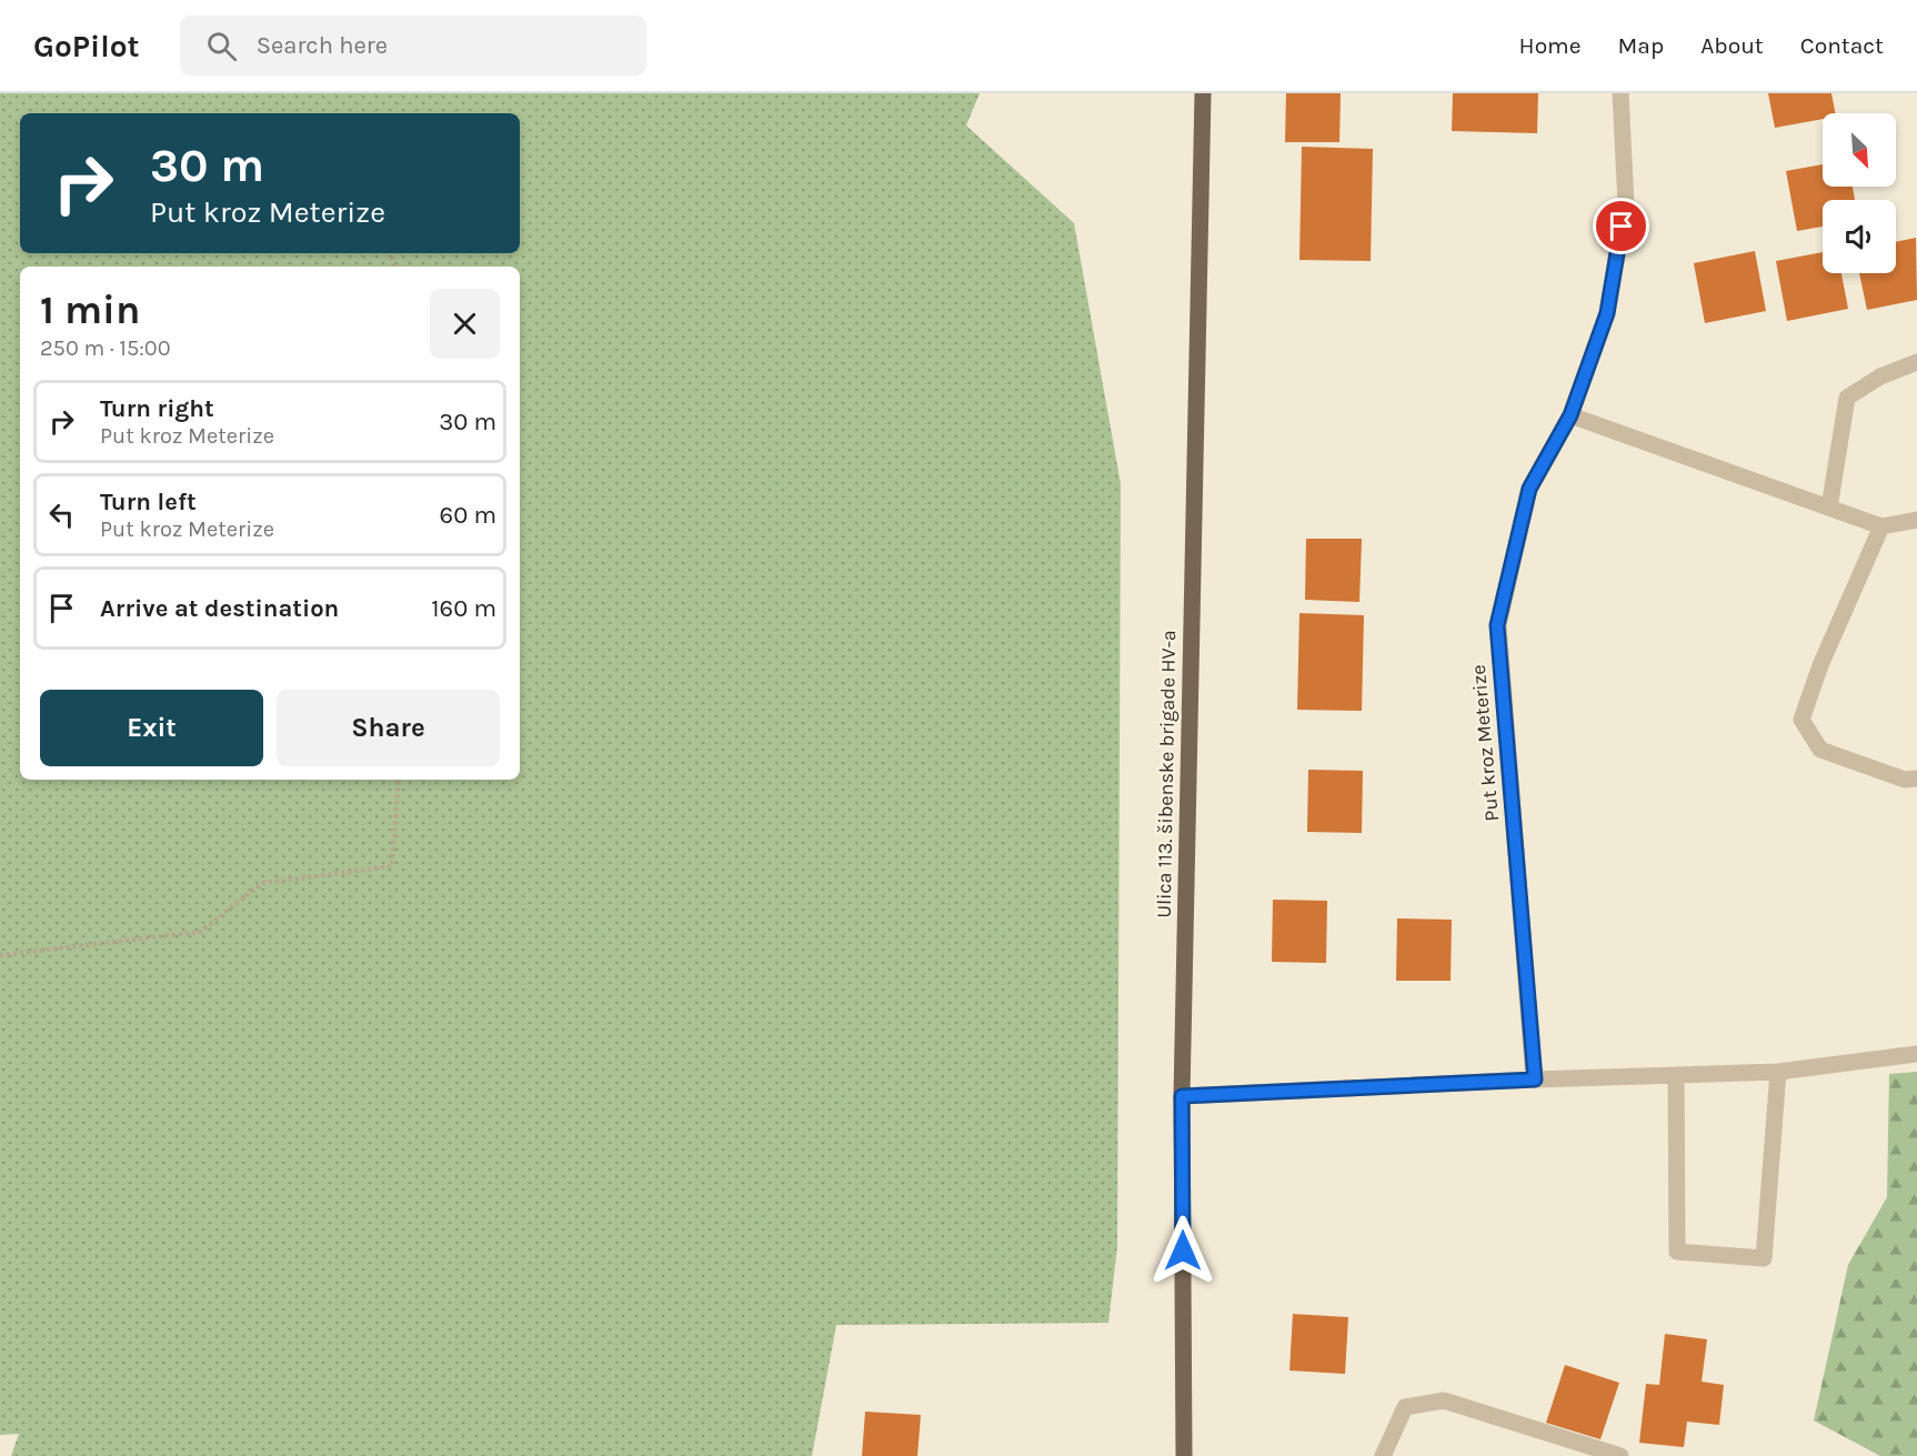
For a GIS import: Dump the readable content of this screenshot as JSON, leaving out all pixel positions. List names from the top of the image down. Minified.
{"streets":{"main road":["Ulica 113. šibenske brigade HV-a"],"street":["Put kroz Meterize"]},"north":"bottom right","page":{"header":"GoPilot","search":"Search here","nav":["Home","Map","About","Contact"],"turn":["30 m","Put kroz Meterize"],"heading":["1 min","250 m · 15:00"],"list":[{"name":"Turn right","note":"Put kroz Meterize","value":"30 m"},{"name":"Turn left","note":"Put kroz Meterize","value":"60 m"},{"name":"Arrive at destination","value":"160 m"}],"buttons":["Exit","Share"]}}
